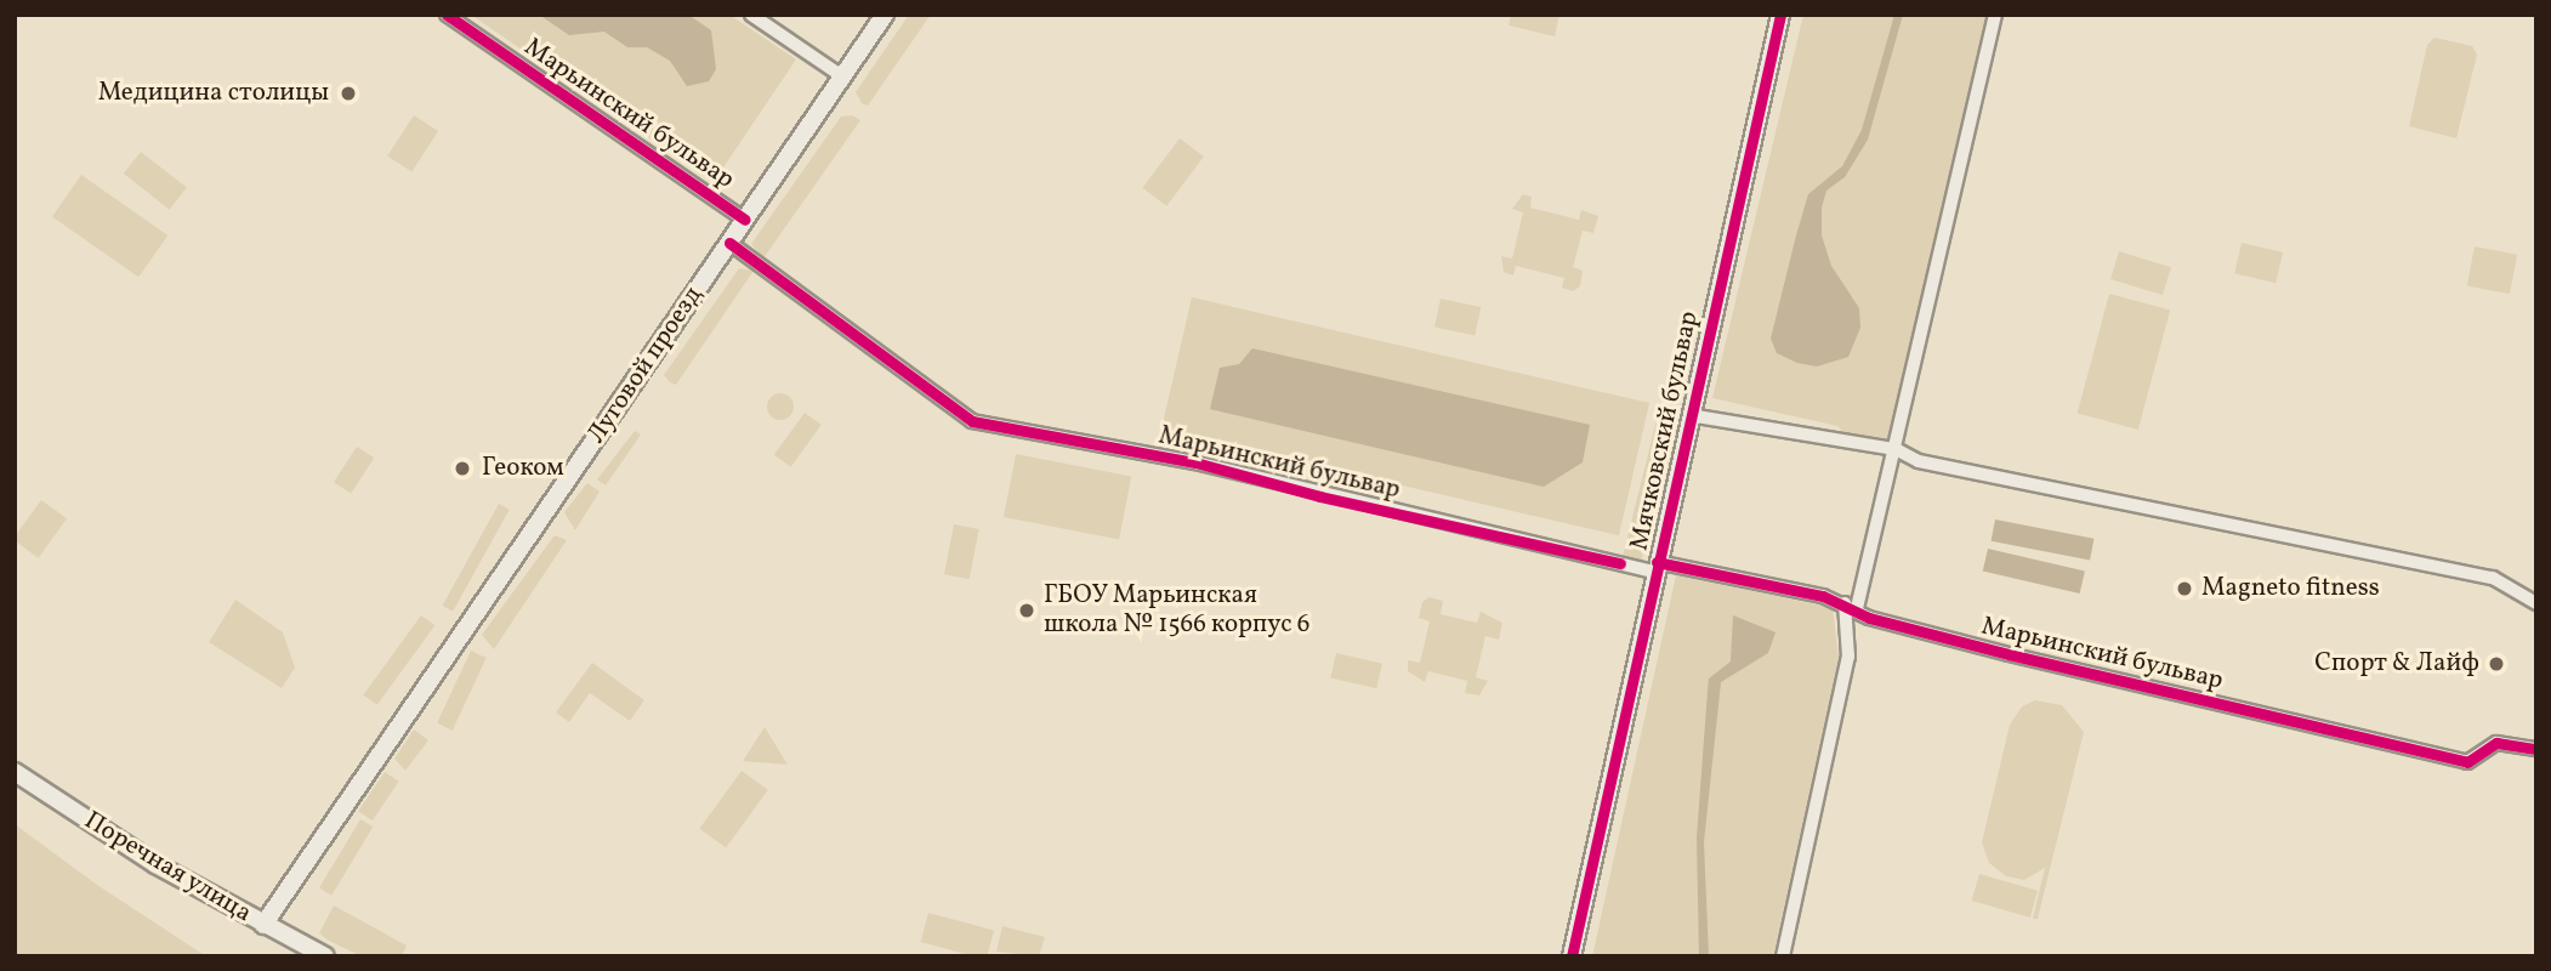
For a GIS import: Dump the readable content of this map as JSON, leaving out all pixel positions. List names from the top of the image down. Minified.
{"streets":{"street":["Марьинский бульвар","Луговой проезд","Мячковский бульвар","Поречная улица"]},"crossings":[["Марьинский бульвар","Луговой проезд"],["Марьинский бульвар","Мячковский бульвар"],["Луговой проезд","Поречная улица"]],"places":["Медицина столицы","Геоком","Magneto fitness","ГБОУ Марьинская школа № 1566 корпус 6","Спорт & Лайф"]}
